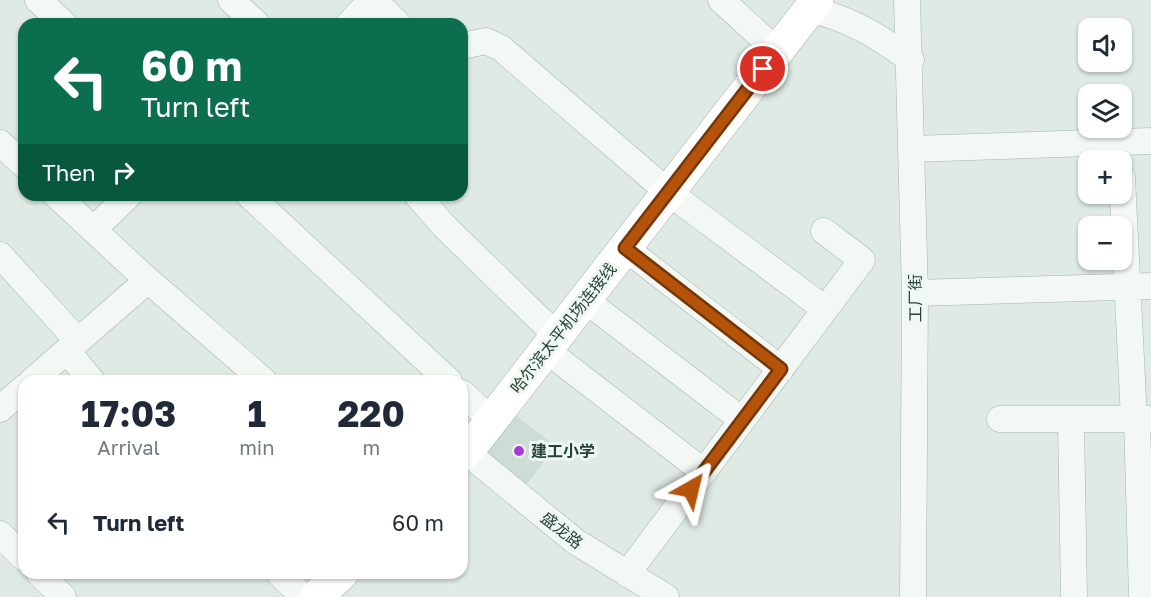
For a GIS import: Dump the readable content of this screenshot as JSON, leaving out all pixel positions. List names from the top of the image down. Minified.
{"streets":{"main road":["哈尔滨太平机场连接线"],"street":["工厂街","盛龙路"]},"places":["建工小学"],"page":{"map_buttons":["+","−"],"turn":["60 m","Turn left"],"then":"Then","eta":["17:03","Arrival","1","min","220","m"],"list":[{"name":"Turn left","value":"60 m"}]}}
